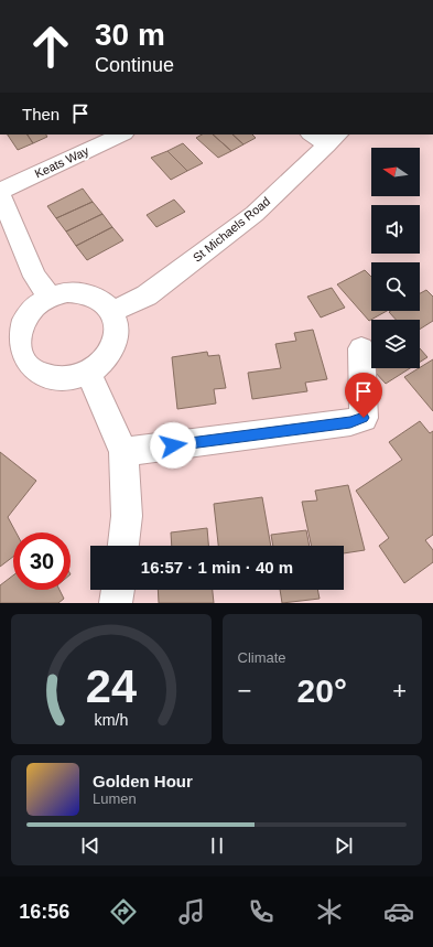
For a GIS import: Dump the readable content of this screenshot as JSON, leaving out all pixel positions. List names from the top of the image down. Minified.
{"streets":{"street":["Keats Way","St Michaels Road"]},"crossings":[["Keats Way","St Michaels Road"]],"north":"left","page":{"turn":["30 m","Continue"],"then":"Then","limit":"30","trip":"16:57 · 1 min · 40 m","tile":"Climate","heat":["−","20°","+"],"song":["Golden Hour","Lumen"],"tabs":"16:56","gauge":["24","km/h"]}}
